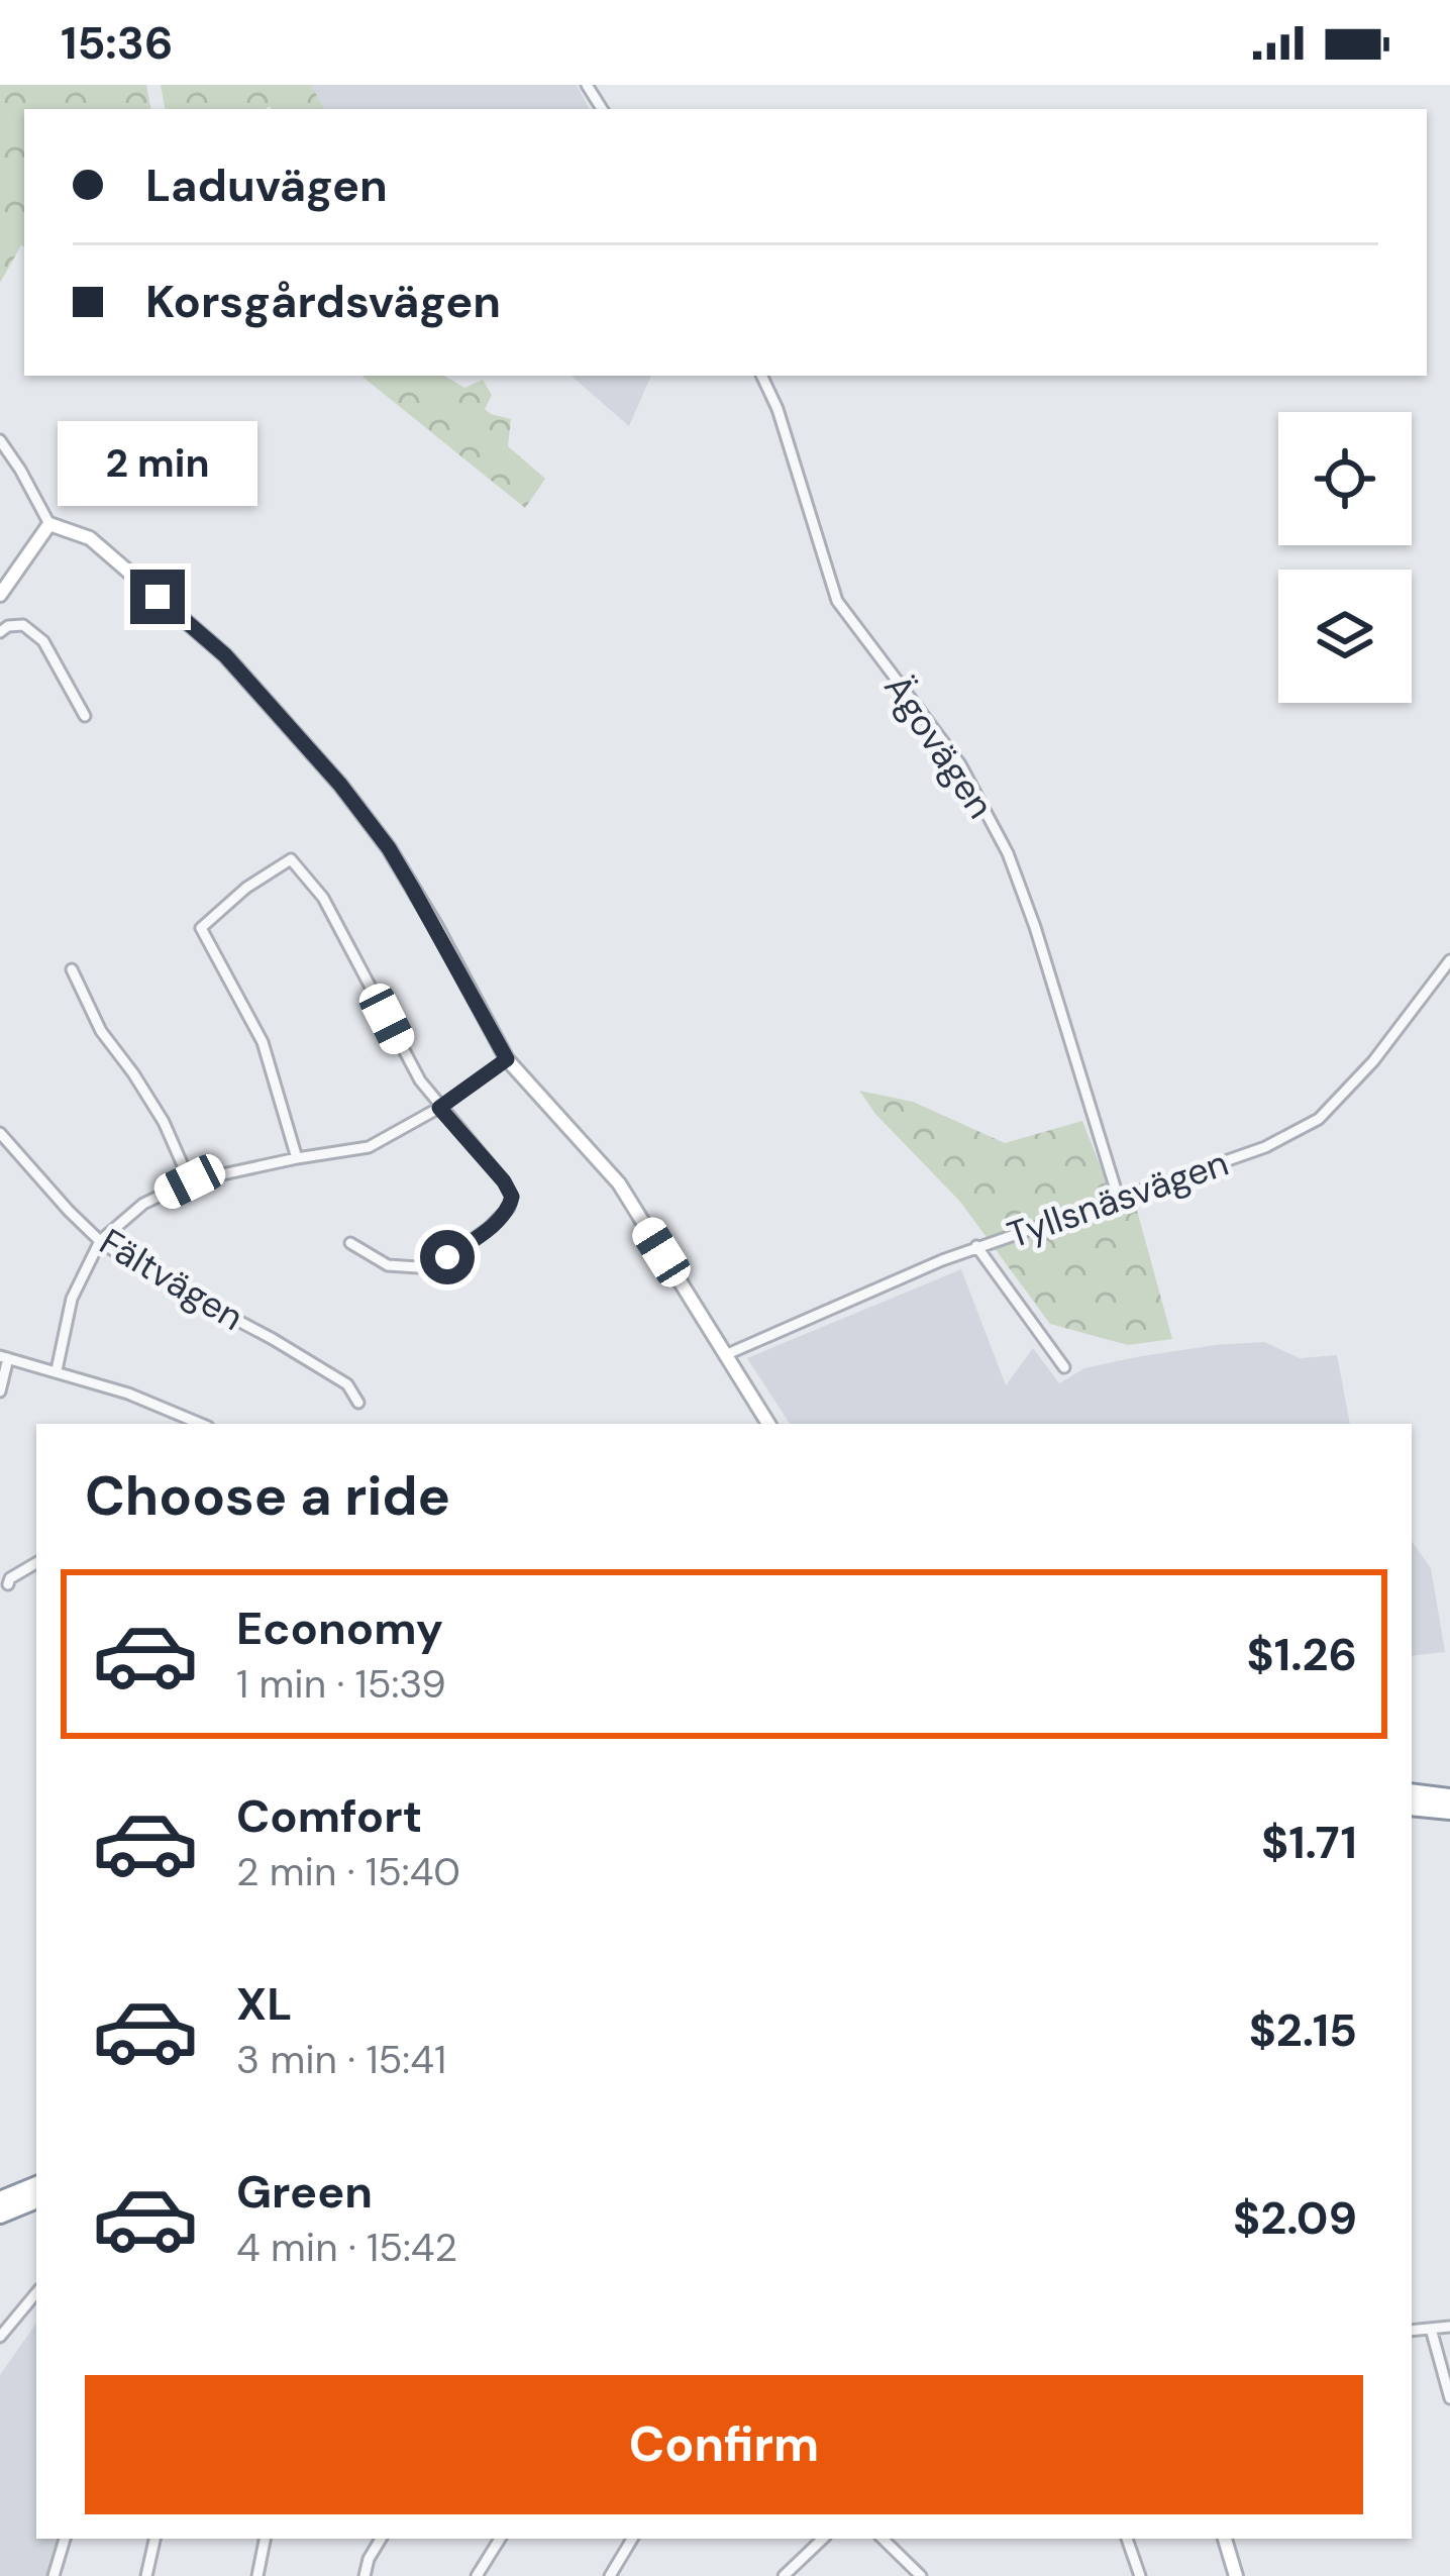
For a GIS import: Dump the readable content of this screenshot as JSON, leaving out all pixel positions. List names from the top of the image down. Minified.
{"streets":{"street":["Ägovägen","Tyllsnäsvägen","Fältvägen"]},"crossings":[["Ägovägen","Tyllsnäsvägen"]],"page":{"status":"15:36","banner":["Laduvägen","Korsgårdsvägen"],"bubble":"2 min","heading":"Choose a ride","list":[{"name":"Economy","note":"1 min · 15:39","value":"$1.26"},{"name":"Comfort","note":"2 min · 15:40","value":"$1.71"},{"name":"XL","note":"3 min · 15:41","value":"$2.15"},{"name":"Green","note":"4 min · 15:42","value":"$2.09"}],"buttons":"Confirm"}}
